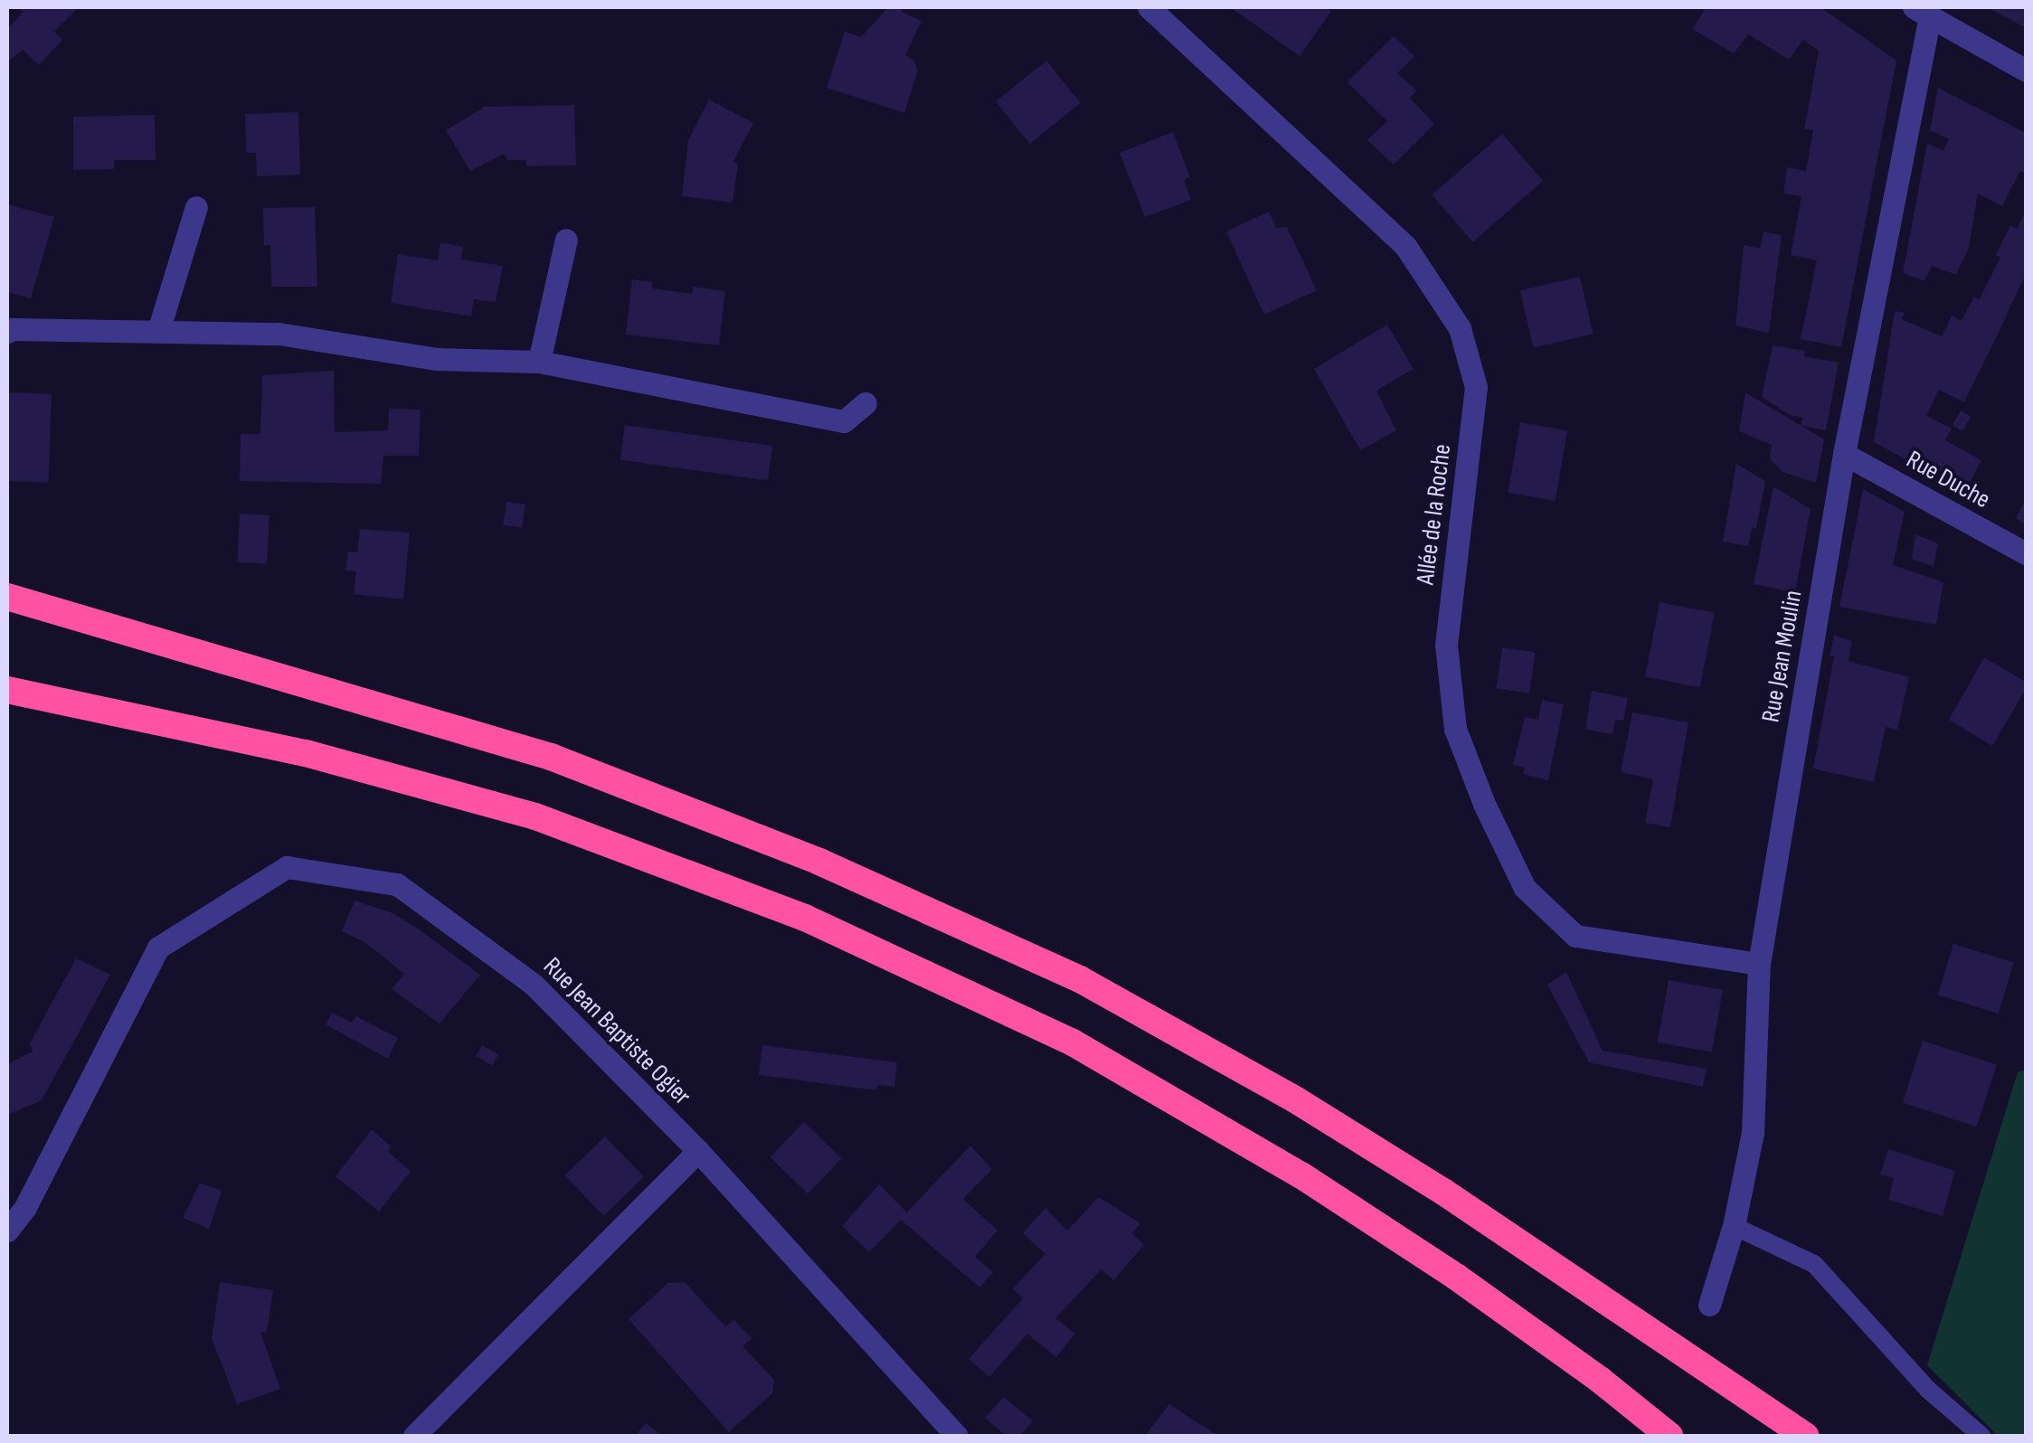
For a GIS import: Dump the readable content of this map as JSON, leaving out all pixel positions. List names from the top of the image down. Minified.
{"streets":{"street":["Rue Duche","Allée de la Roche","Rue Jean Moulin","Rue Jean Baptiste Ogier"]},"crossings":[["Rue Duche","Rue Jean Moulin"],["Allée de la Roche","Rue Jean Moulin"]]}
